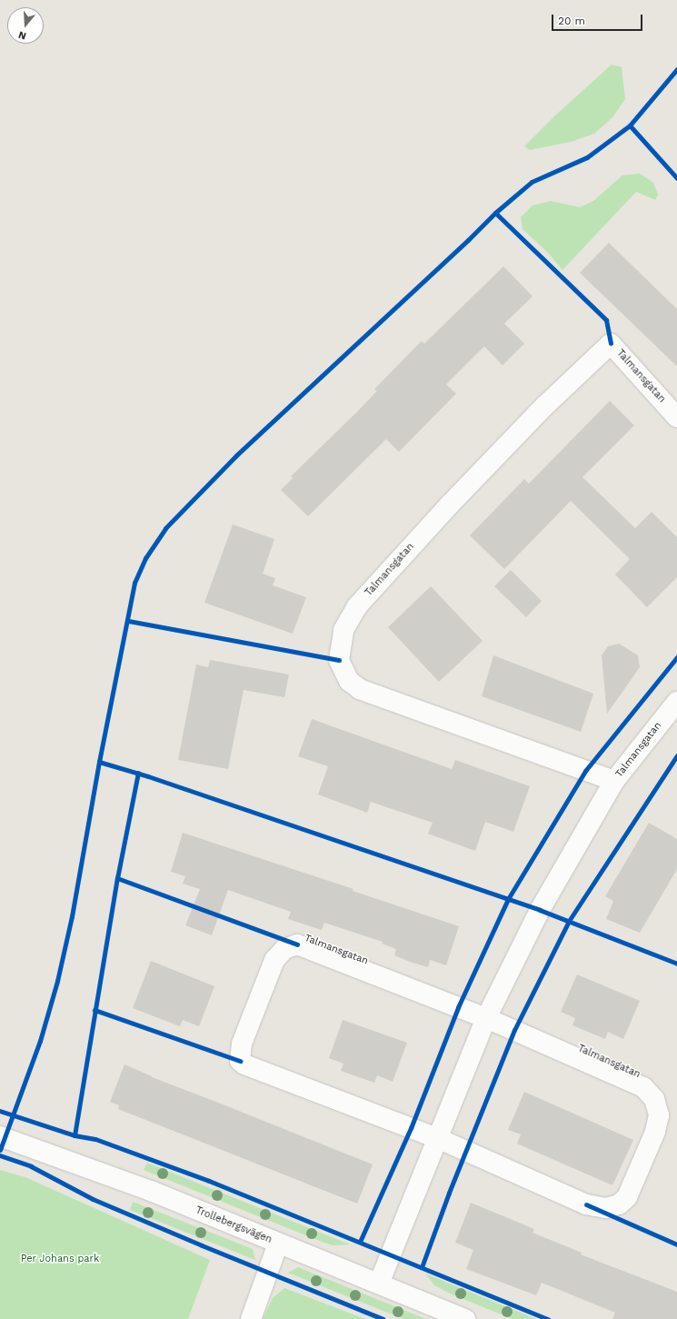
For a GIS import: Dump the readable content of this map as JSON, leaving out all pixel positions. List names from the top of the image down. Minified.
{"streets":{"street":["Talmansgatan","Trollebergsvägen"]},"crossings":[["Talmansgatan","Trollebergsvägen"]],"parks":["Per Johans park"],"scale_bar":"20 m","north":"bottom"}
